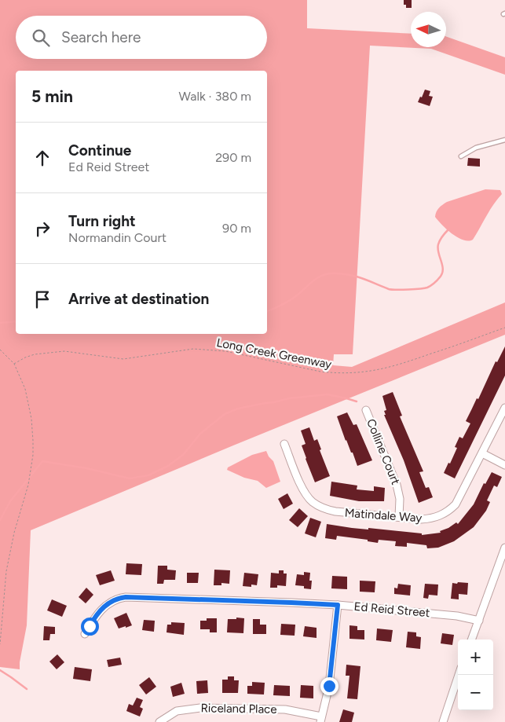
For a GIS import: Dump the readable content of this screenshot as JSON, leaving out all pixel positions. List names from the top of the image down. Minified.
{"streets":{"street":["Colline Court","Matindale Way","Ed Reid Street","Riceland Place"],"path":["Long Creek Greenway"]},"crossings":[["Colline Court","Matindale Way"]],"north":"left","page":{"search":"Search here","heading":["5 min","Walk · 380 m"],"list":[["Continue","Ed Reid Street","290 m"],["Turn right","Normandin Court","90 m"],"Arrive at destination"],"map_buttons":["+","−"]}}
